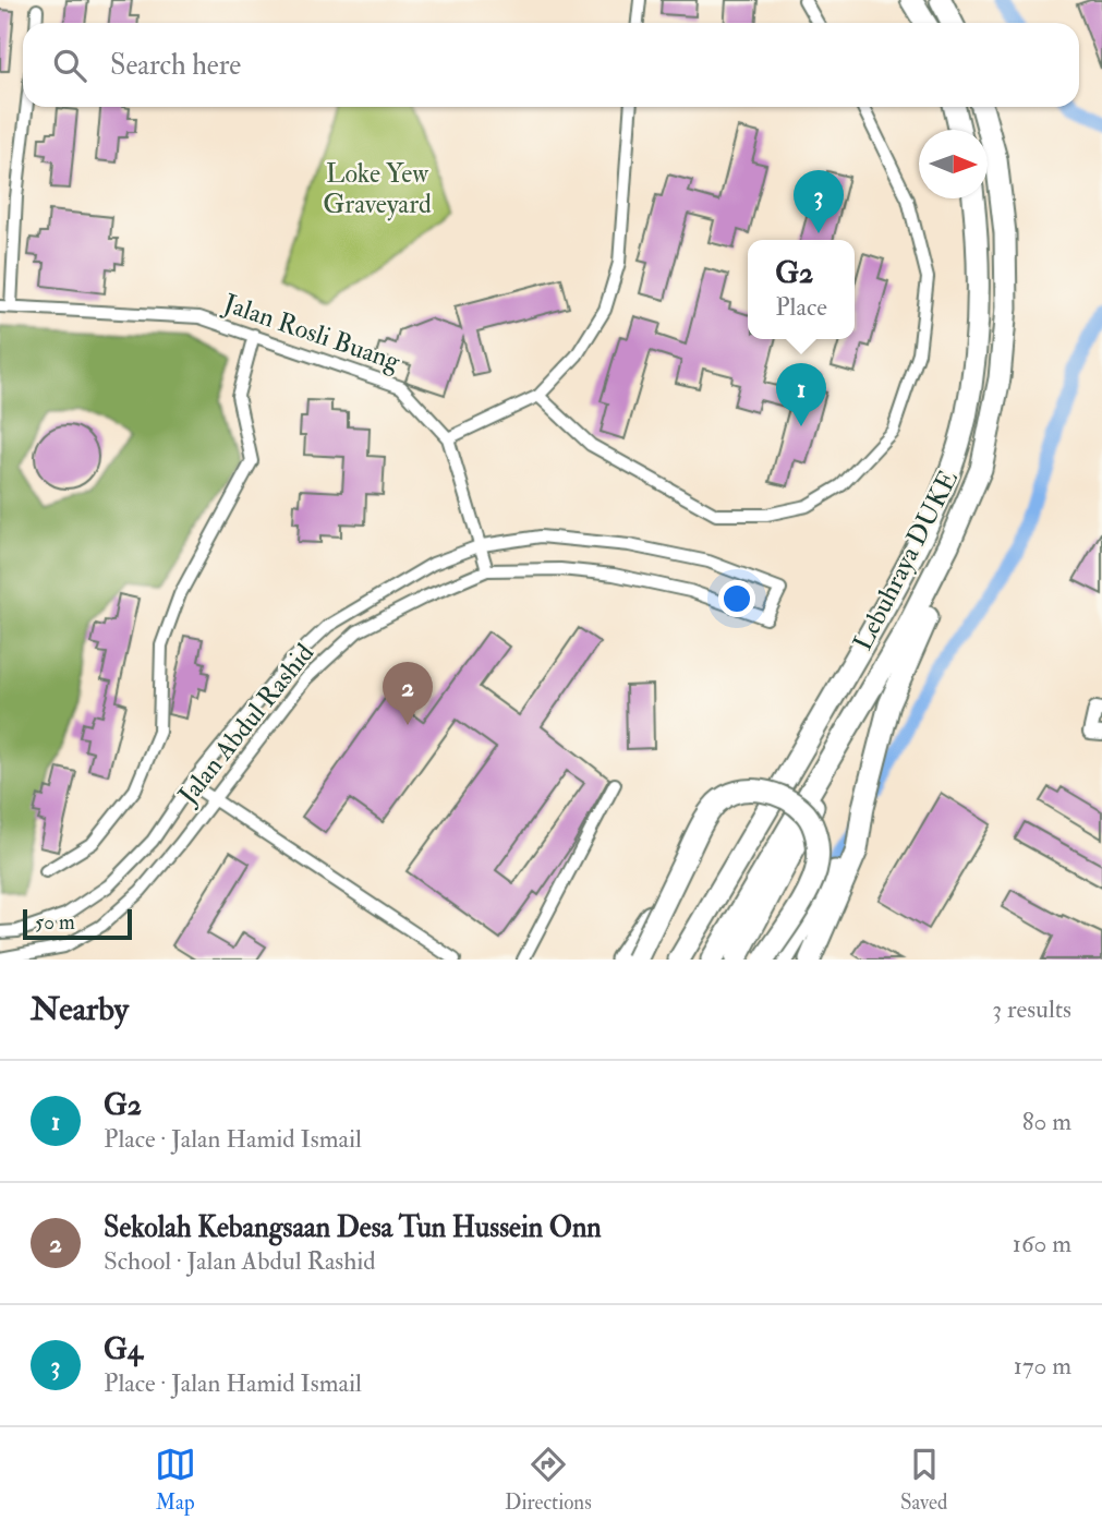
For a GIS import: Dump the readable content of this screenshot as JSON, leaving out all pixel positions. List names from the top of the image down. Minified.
{"streets":{"highway":["Lebuhraya DUKE"],"street":["Jalan Rosli Buang","Jalan Abdul Rashid"]},"crossings":[["Jalan Rosli Buang","Jalan Abdul Rashid"]],"parks":["Loke Yew Graveyard"],"scale_bar":"50 m","north":"right","page":{"search":"Search here","pins":["3","1","2"],"popup":["G2","Place"],"scale":"50 m","heading":["Nearby","3 results"],"list":[{"mark":"1","name":"G2","note":"Place · Jalan Hamid Ismail","value":"80 m"},{"mark":"2","name":"Sekolah Kebangsaan Desa Tun Hussein Onn","note":"School · Jalan Abdul Rashid","value":"160 m"},{"mark":"3","name":"G4","note":"Place · Jalan Hamid Ismail","value":"170 m"}],"nav":["Map","Directions","Saved"]}}
